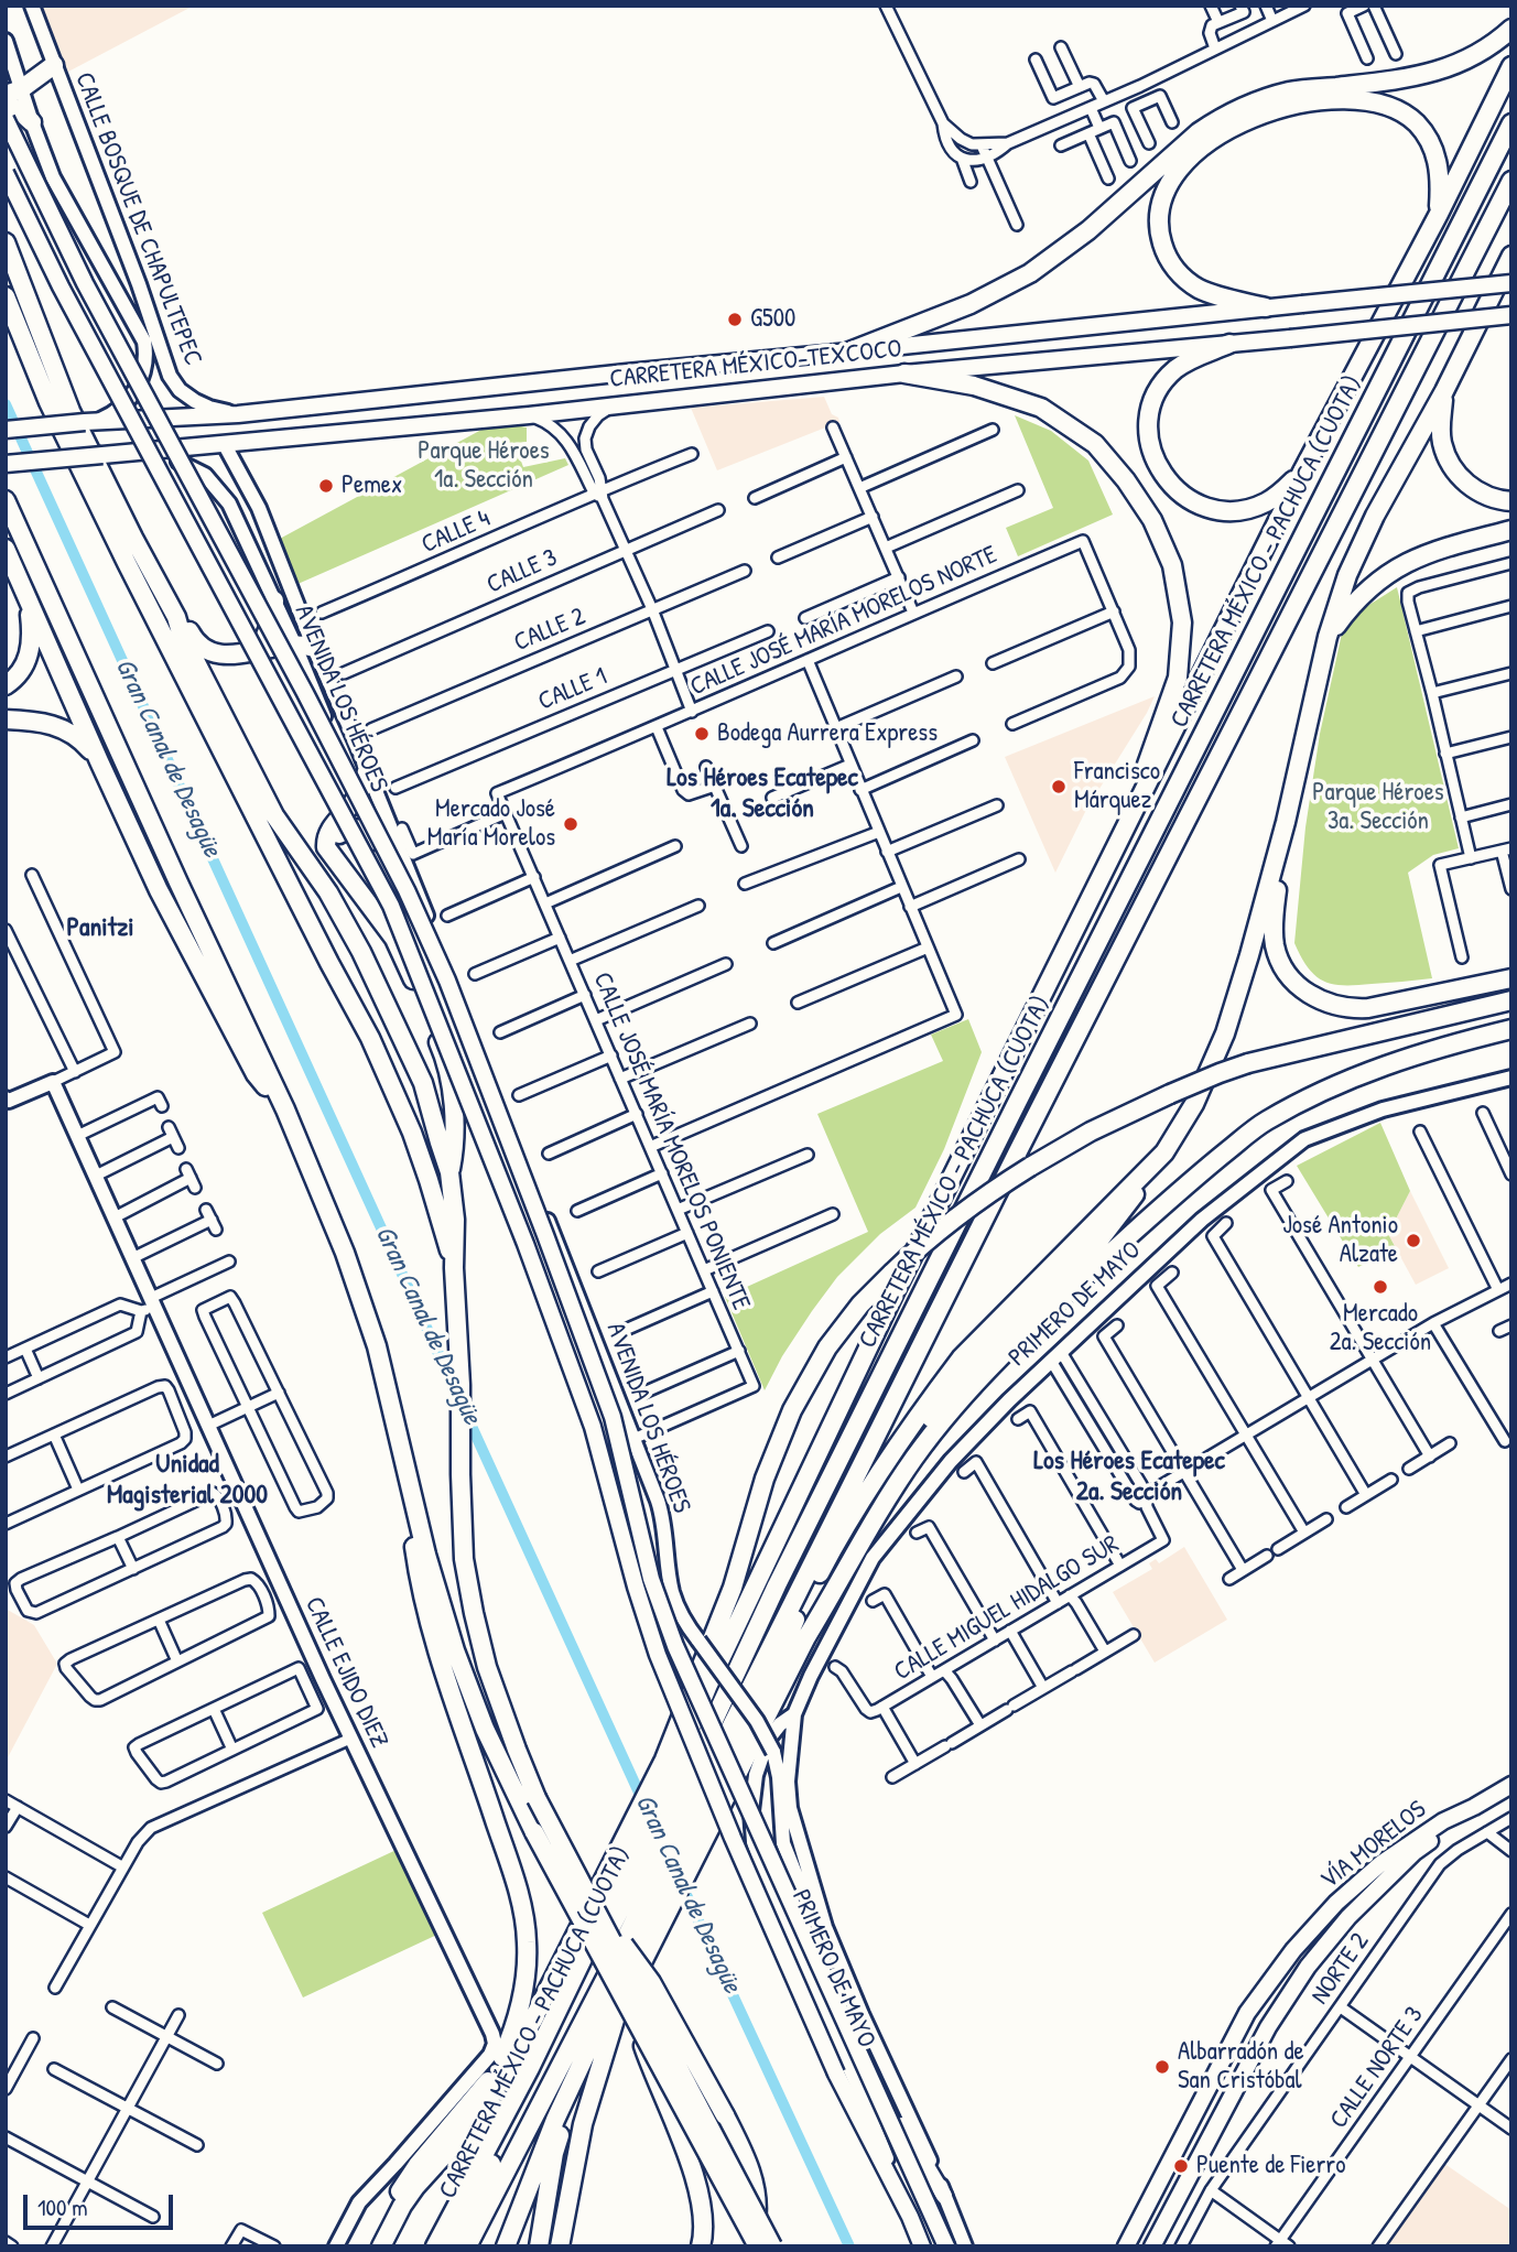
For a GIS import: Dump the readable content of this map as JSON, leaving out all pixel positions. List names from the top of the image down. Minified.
{"streets":{"highway":["CARRETERA MÉXICO - PACHUCA (CUOTA)"],"main road":["CALLE BOSQUE DE CHAPULTEPEC","CARRETERA MÉXICO-TEXCOCO","AVENIDA LOS HÉROES","PRIMERO DE MAYO","CALLE EJIDO DIEZ","VÍA MORELOS"],"street":["CALLE 4","CALLE 3","CALLE JOSÉ MARÍA MORELOS NORTE","CALLE 2","CALLE 1","CALLE JOSÉ MARÍA MORELOS PONIENTE","CALLE MIGUEL HIDALGO SUR","NORTE 2","CALLE NORTE 3"]},"crossings":[["CALLE BOSQUE DE CHAPULTEPEC","CARRETERA MÉXICO-TEXCOCO"],["CARRETERA MÉXICO-TEXCOCO","AVENIDA LOS HÉROES"],["CALLE JOSÉ MARÍA MORELOS NORTE","CALLE JOSÉ MARÍA MORELOS PONIENTE"],["AVENIDA LOS HÉROES","CALLE JOSÉ MARÍA MORELOS PONIENTE"]],"districts":["Los Héroes Ecatepec 1a. Sección","Panitzi","Los Héroes Ecatepec 2a. Sección","Unidad Magisterial 2000"],"water":["Gran Canal de Desagüe"],"parks":["Parque Héroes 1a. Sección","Parque Héroes 3a. Sección"],"places":["G500","Pemex","Bodega Aurrera Express","Francisco Márquez","Mercado José María Morelos","José Antonio Alzate","Mercado 2a. Sección","Albarradón de San Cristóbal","Puente de Fierro"],"scale_bar":"100 m"}
